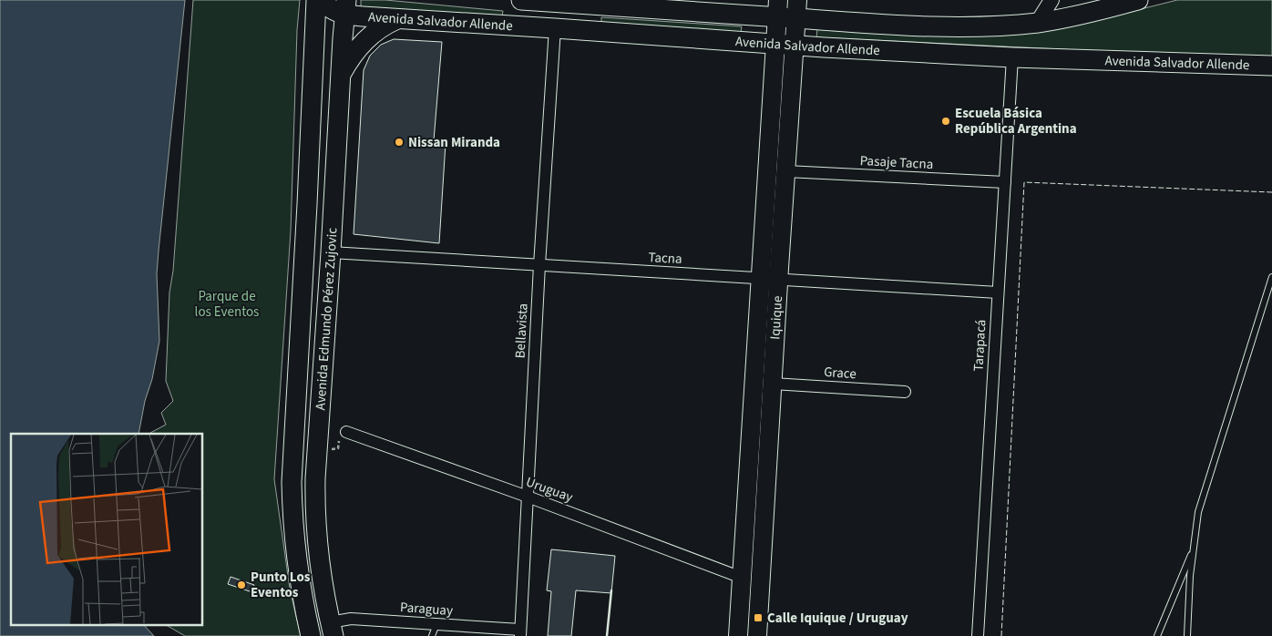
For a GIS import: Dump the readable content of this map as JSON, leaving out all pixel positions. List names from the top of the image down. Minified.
{"streets":{"highway":["Avenida Salvador Allende","Avenida Edmundo Pérez Zujovic"],"main road":["Iquique"],"street":["Pasaje Tacna","Tacna","Bellavista","Tarapacá","Grace","Uruguay","Paraguay"]},"crossings":[["Avenida Salvador Allende","Iquique"],["Avenida Salvador Allende","Avenida Edmundo Pérez Zujovic"],["Avenida Salvador Allende","Bellavista"],["Avenida Salvador Allende","Tarapacá"],["Pasaje Tacna","Iquique"],["Pasaje Tacna","Tarapacá"],["Tacna","Iquique"],["Tacna","Avenida Edmundo Pérez Zujovic"],["Tacna","Bellavista"],["Tacna","Tarapacá"],["Iquique","Grace"],["Iquique","Uruguay"],["Avenida Edmundo Pérez Zujovic","Paraguay"],["Bellavista","Uruguay"],["Bellavista","Paraguay"]],"parks":["Parque de los Eventos"],"places":{"other":["Escuela Básica República Argentina","Nissan Miranda","Punto Los Eventos"],"transit":["Calle Iquique / Uruguay"]}}
